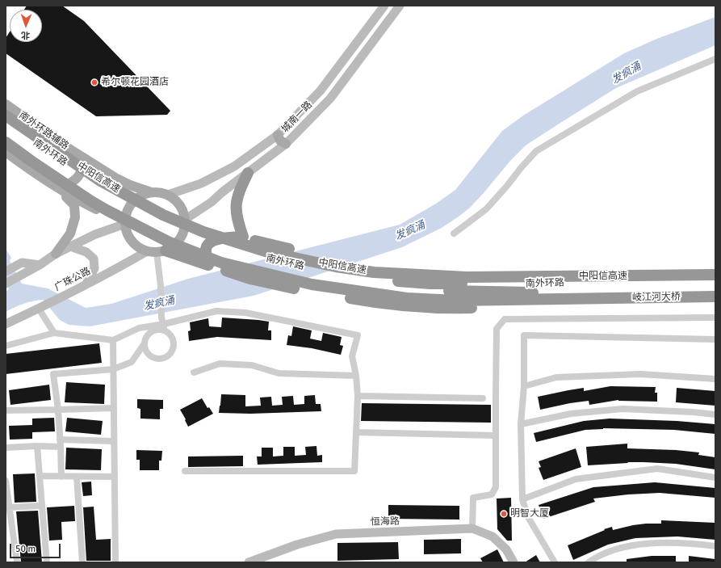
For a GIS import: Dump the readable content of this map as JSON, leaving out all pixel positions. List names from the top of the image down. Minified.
{"streets":{"highway":["南外环路","中阳信高速","岐江河大桥"],"main road":["城南一路","南外环路辅路","广珠公路","恒海路"]},"crossings":[["城南一路","南外环路辅路"],["城南一路","广珠公路"],["南外环路辅路","广珠公路"],["南外环路","岐江河大桥"]],"water":["发疯涌"],"places":["希尔顿花园酒店","明智大厦"],"scale_bar":"50 m","north":"bottom"}
